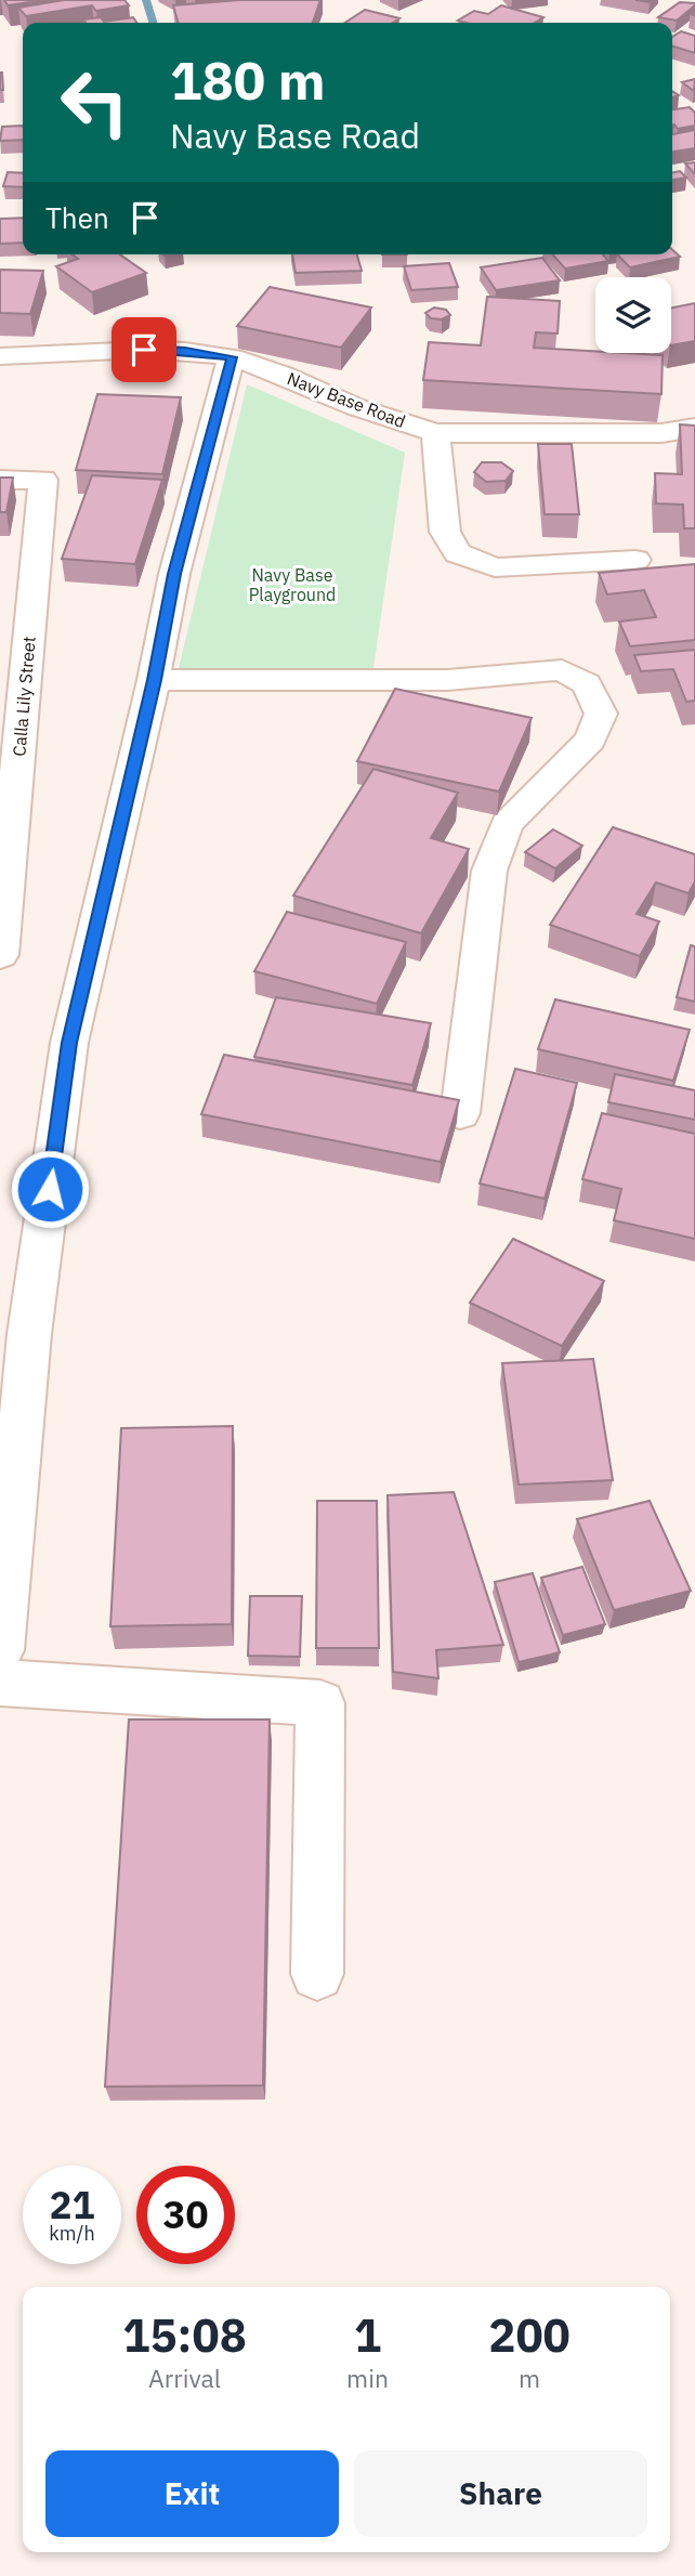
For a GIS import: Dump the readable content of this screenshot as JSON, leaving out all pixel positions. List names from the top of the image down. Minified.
{"streets":{"street":["Navy Base Road","Calla Lily Street"]},"parks":["Navy Base Playground"],"page":{"turn":["180 m","Navy Base Road"],"then":"Then","speed":"21 km/h","limit":"30","eta":["15:08","Arrival","1","min","200","m"],"buttons":["Exit","Share"]}}
